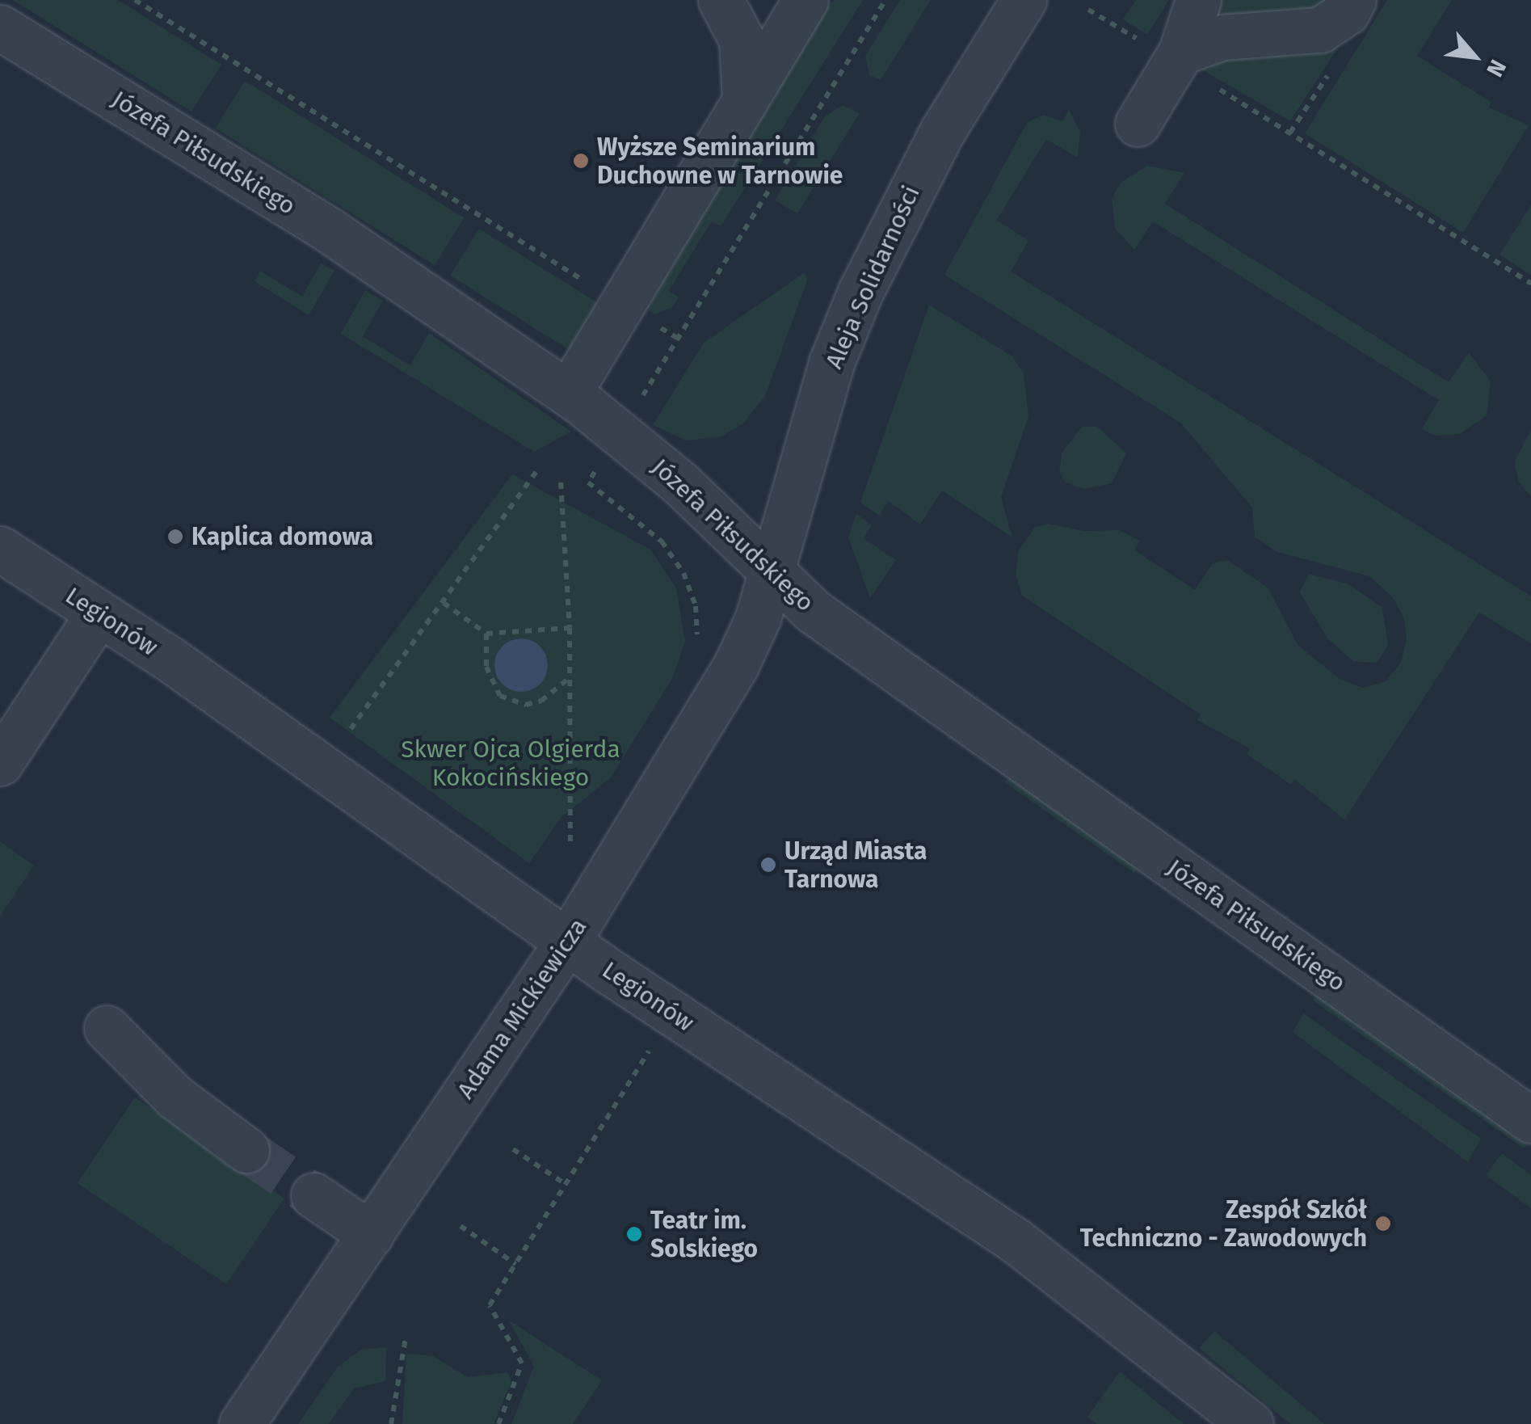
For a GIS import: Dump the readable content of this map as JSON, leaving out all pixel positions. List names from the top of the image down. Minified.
{"streets":{"street":["Józefa Piłsudskiego","Aleja Solidarności","Legionów","Adama Mickiewicza"]},"crossings":[["Józefa Piłsudskiego","Aleja Solidarności"],["Józefa Piłsudskiego","Adama Mickiewicza"],["Aleja Solidarności","Adama Mickiewicza"],["Legionów","Adama Mickiewicza"]],"parks":["Skwer Ojca Olgierda Kokocińskiego"],"places":["Wyższe Seminarium Duchowne w Tarnowie","Kaplica domowa","Urząd Miasta Tarnowa","Zespół Szkół Techniczno - Zawodowych","Teatr im. Solskiego"],"north":"bottom right"}
